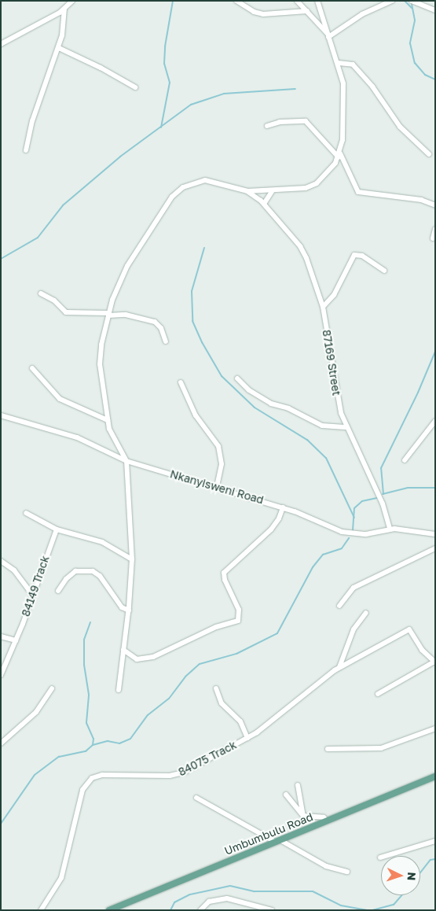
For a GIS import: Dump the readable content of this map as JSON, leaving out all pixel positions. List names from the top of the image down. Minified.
{"streets":{"main road":["Umbumbulu Road"],"street":["87169 Street","Nkanyisweni Road","84149 Track","84075 Track"]},"crossings":[["87169 Street","Nkanyisweni Road"]],"north":"right"}
